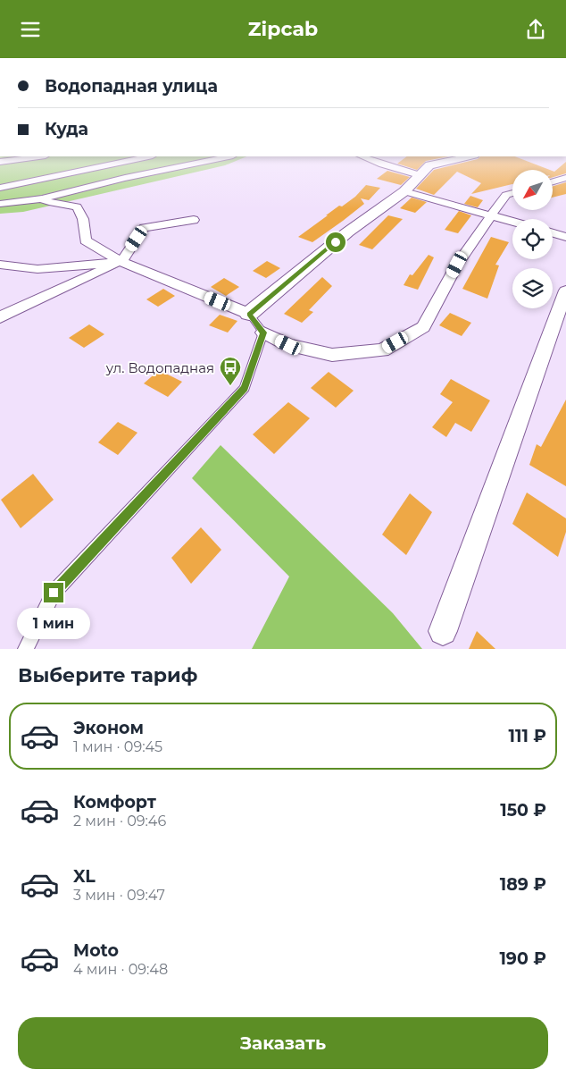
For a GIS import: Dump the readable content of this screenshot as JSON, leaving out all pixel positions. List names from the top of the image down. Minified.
{"places":{"bus stop":["ул. Водопадная"]},"north":"bottom left","page":{"header":"Zipcab","banner":["Водопадная улица","Куда"],"bubble":"1 мин","heading":"Выберите тариф","list":[{"name":"Эконом","note":"1 мин · 09:45","value":"111 ₽"},{"name":"Комфорт","note":"2 мин · 09:46","value":"150 ₽"},{"name":"XL","note":"3 мин · 09:47","value":"189 ₽"},{"name":"Moto","note":"4 мин · 09:48","value":"190 ₽"}],"buttons":"Заказать"}}
